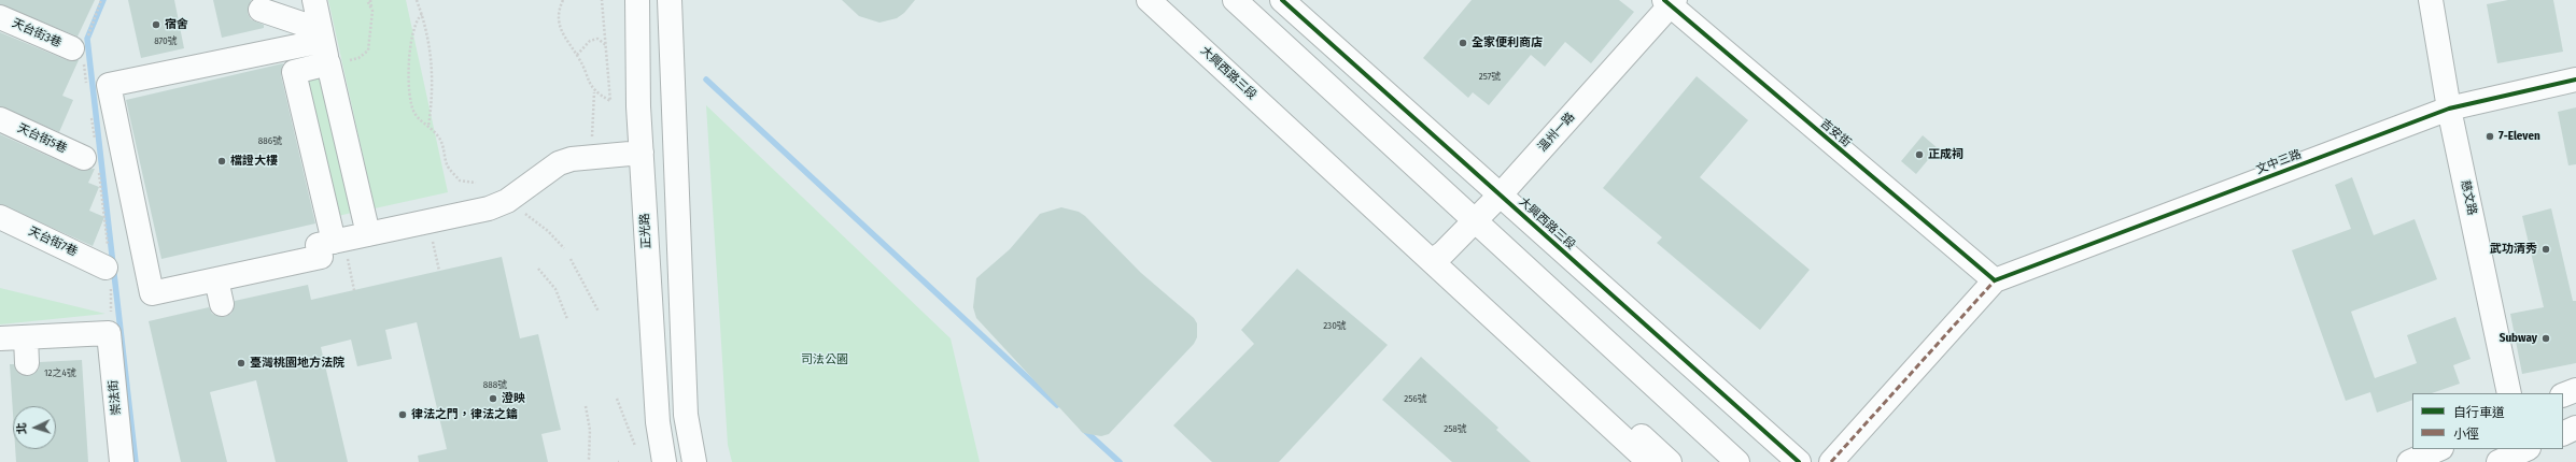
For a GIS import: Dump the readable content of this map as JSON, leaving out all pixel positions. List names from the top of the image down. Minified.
{"streets":{"street":["天台街3巷","大興西路三段","溫州一路","吉安街","天台街5巷","文中三路","慈文路","正光路","天台街7巷","崇法街"]},"crossings":[["大興西路三段","溫州一路"],["溫州一路","吉安街"],["吉安街","文中三路"],["文中三路","慈文路"]],"parks":["司法公園"],"places":["宿舍","全家便利商店","7-Eleven","正成祠","檔證大樓","武功清秀","Subway","臺灣桃園地方法院","澄映","律法之門，律法之鑰"],"house_numbers":["870號","257號","886號","230號","12之4號","888號","256號","258號"],"legend":["自行車道","小徑"],"north":"left"}
